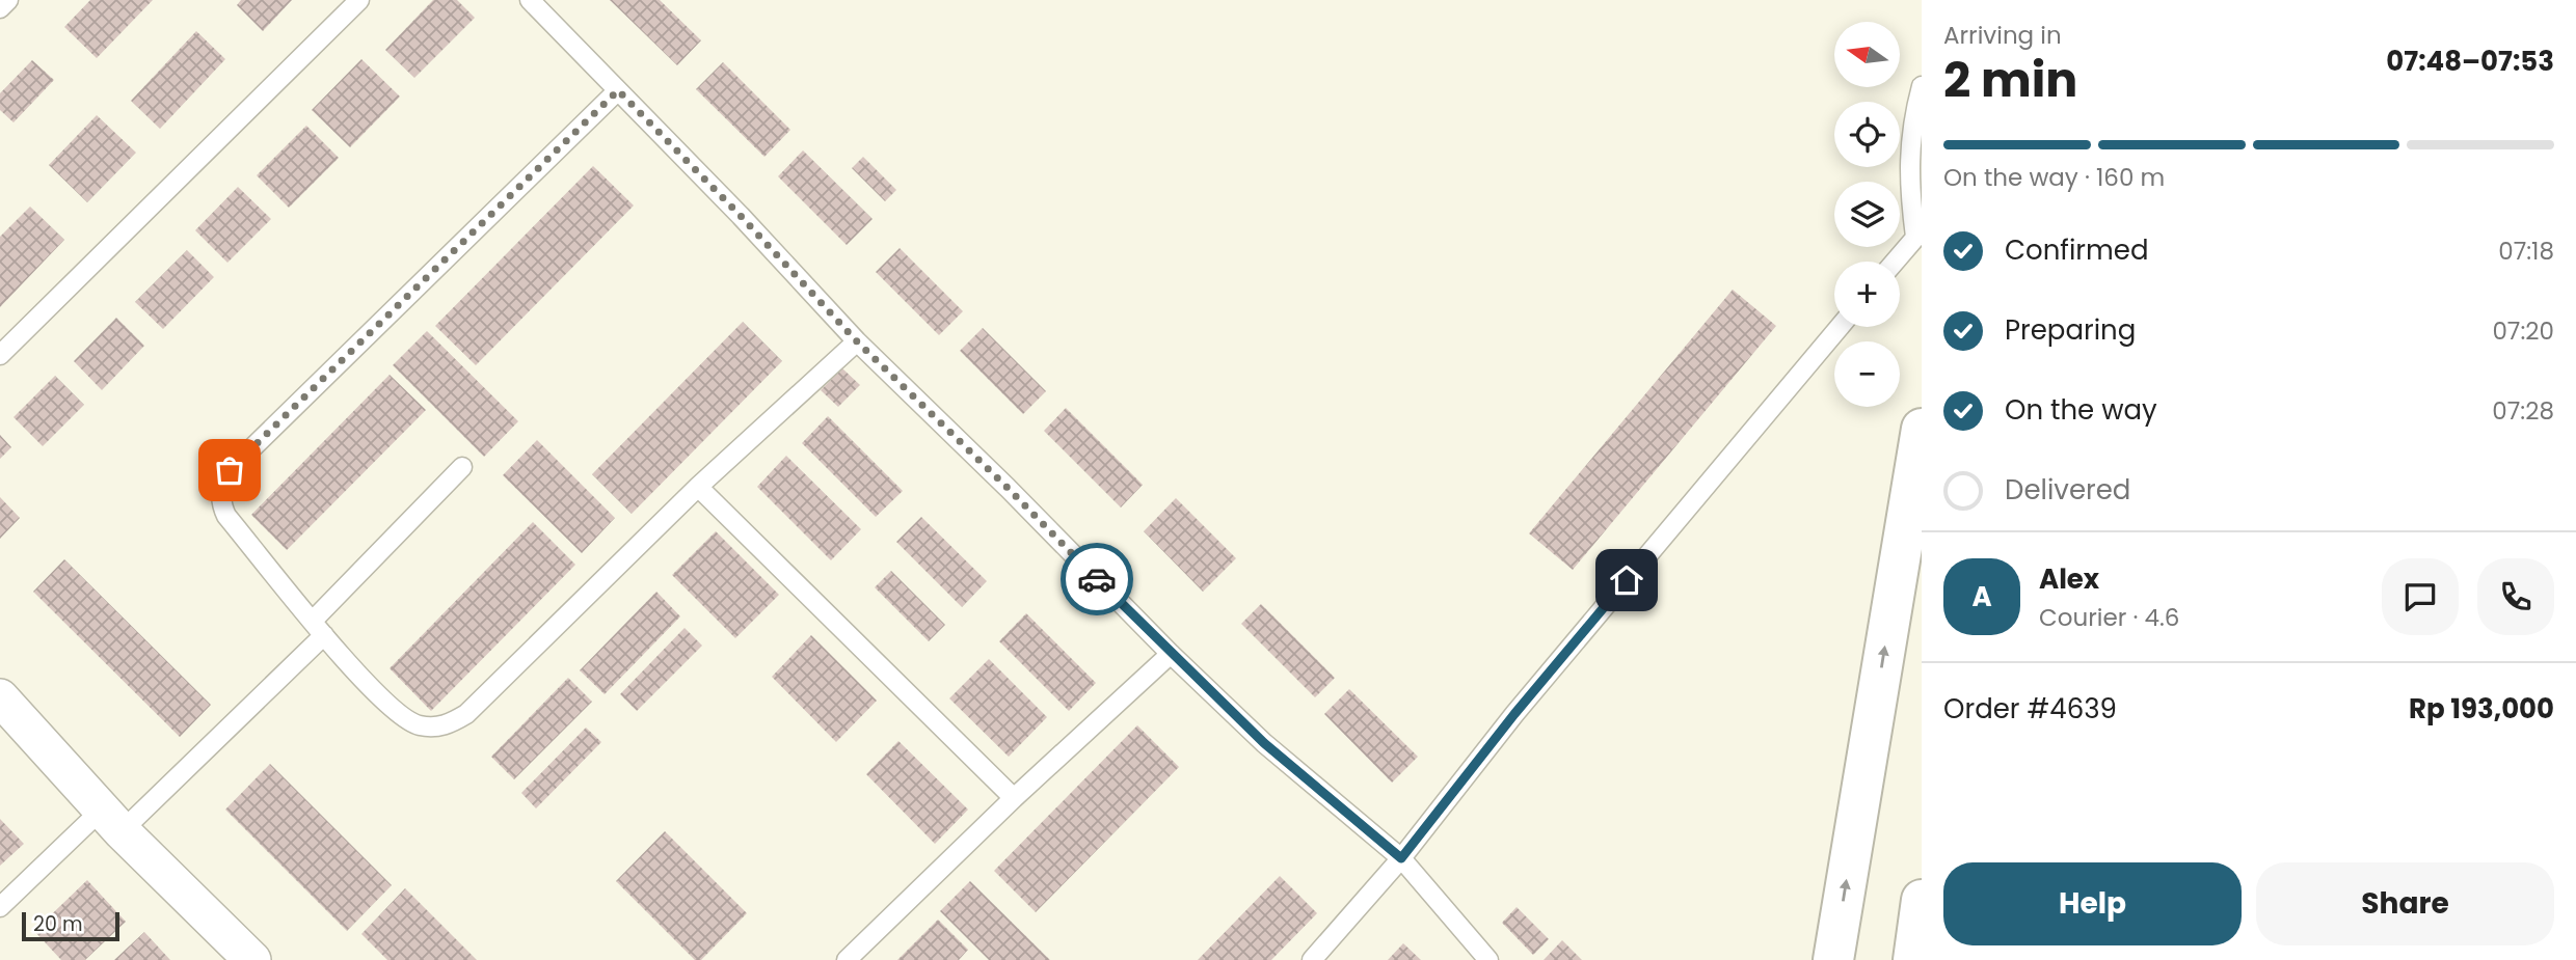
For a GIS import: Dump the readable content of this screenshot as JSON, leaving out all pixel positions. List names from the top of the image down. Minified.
{"scale_bar":"20 m","north":"left","page":{"heading":["2 min","Arriving in","07:48–07:53"],"panel":["Alex","Courier · 4.6","Order #4639","Rp 193,000"],"map_buttons":["+","−"],"bar":"On the way · 160 m","list":[["Confirmed","07:18"],["Preparing","07:20"],["On the way","07:28"],"Delivered"],"round":"A","buttons":["Help","Share"],"scale":"20 m"}}
